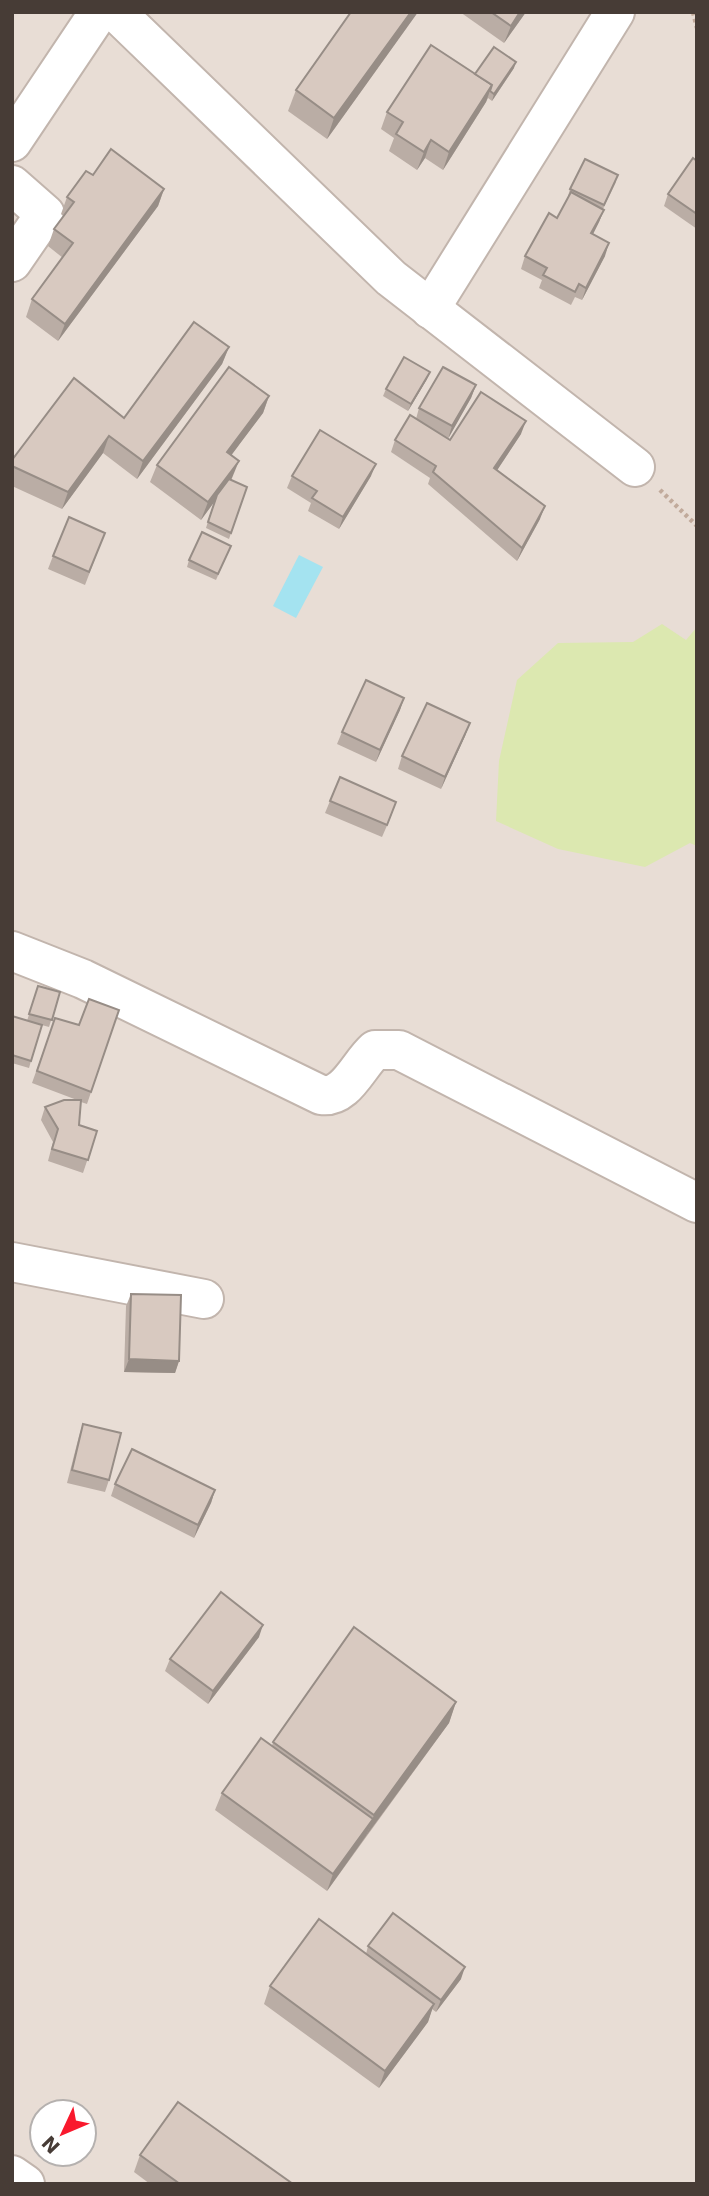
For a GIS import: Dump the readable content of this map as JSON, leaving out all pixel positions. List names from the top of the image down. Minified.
{"north":"bottom left"}
